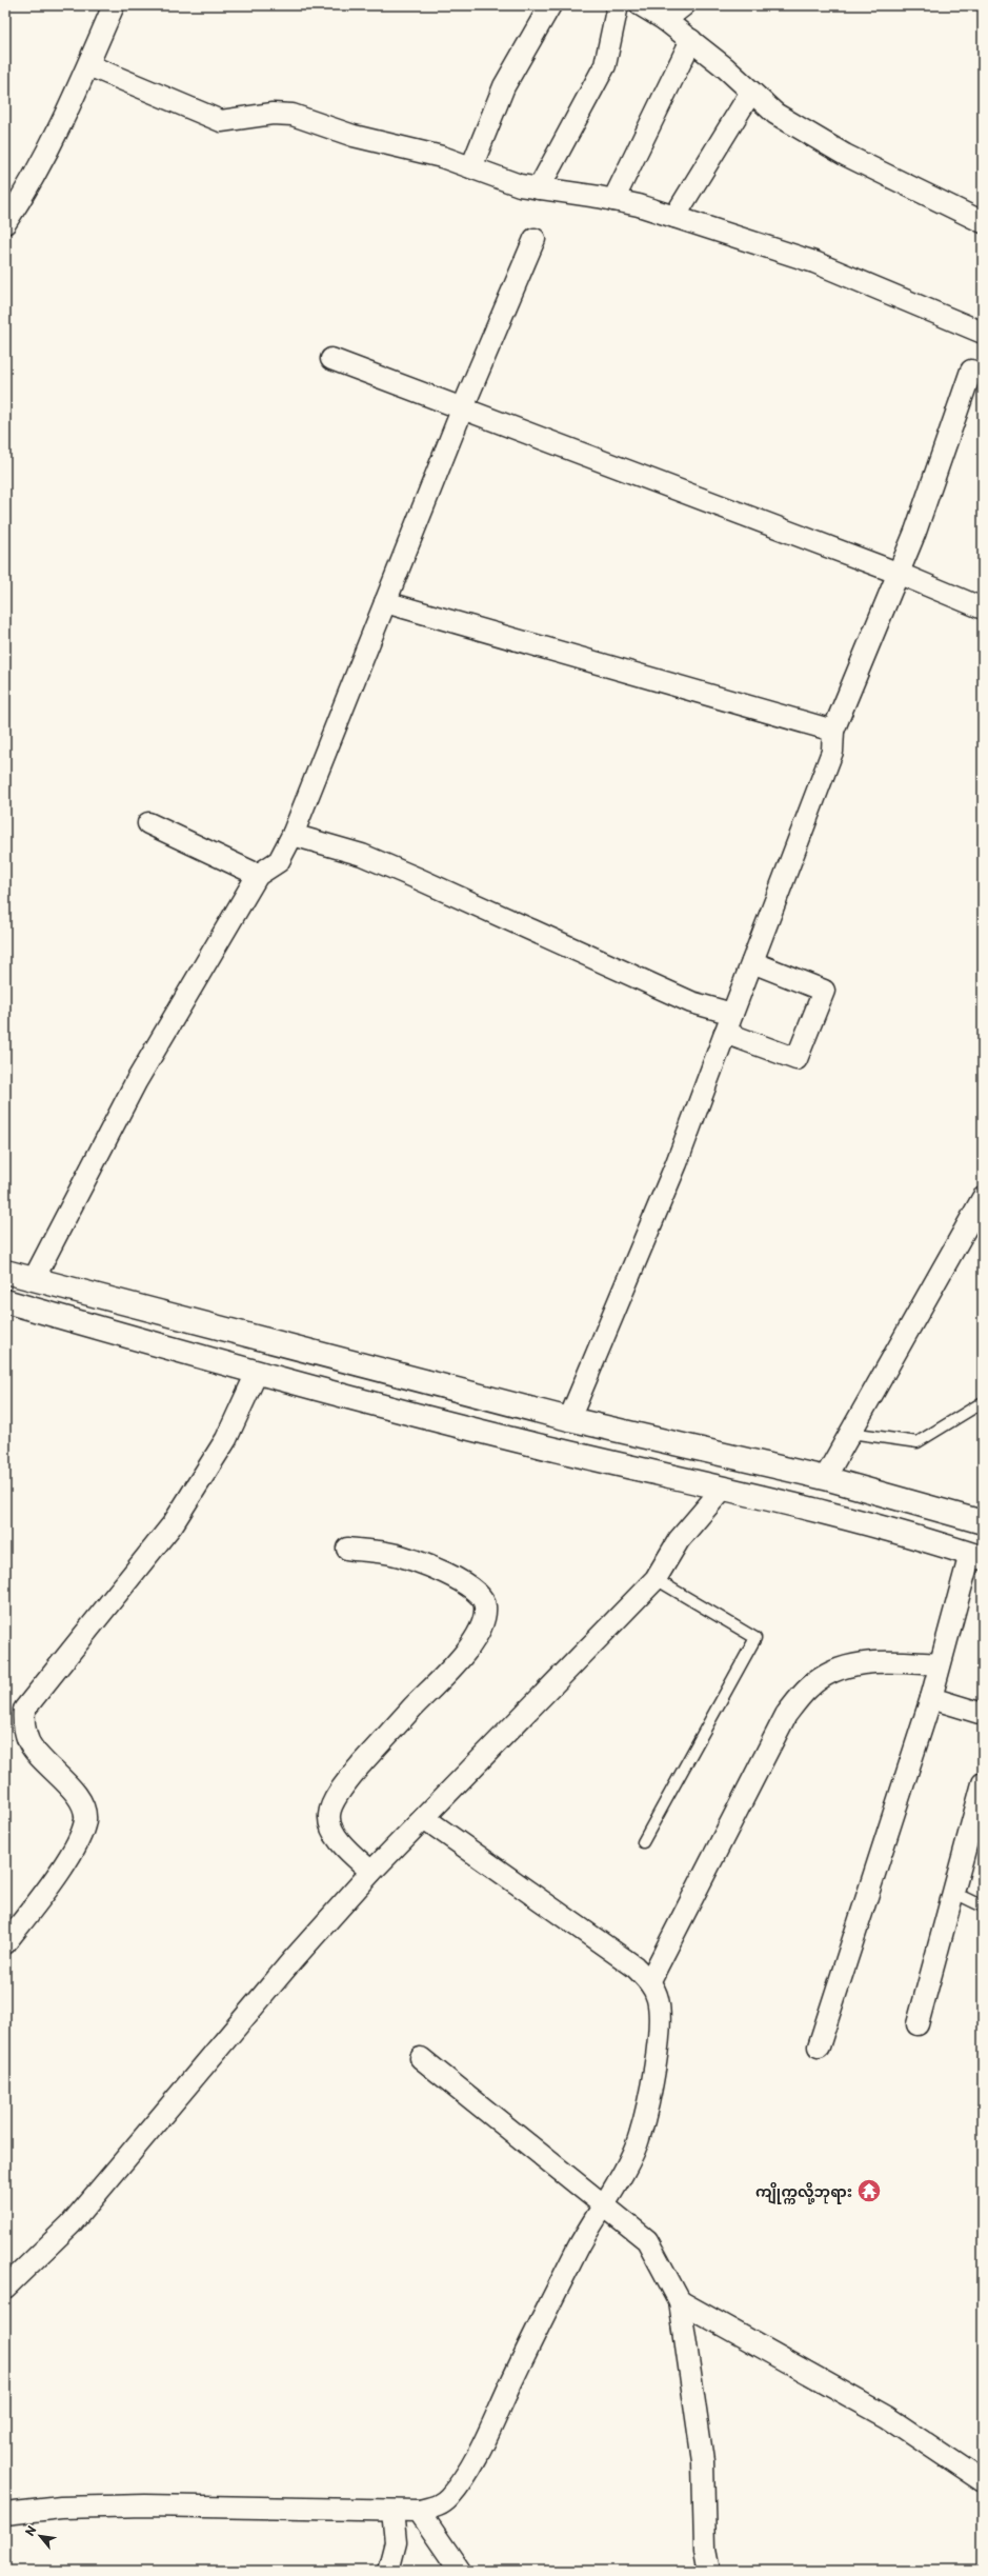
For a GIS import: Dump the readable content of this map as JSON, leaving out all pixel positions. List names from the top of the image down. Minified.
{"places":{"temple":["ကျိုက္ကလို့ဘုရား"]},"north":"top left"}
